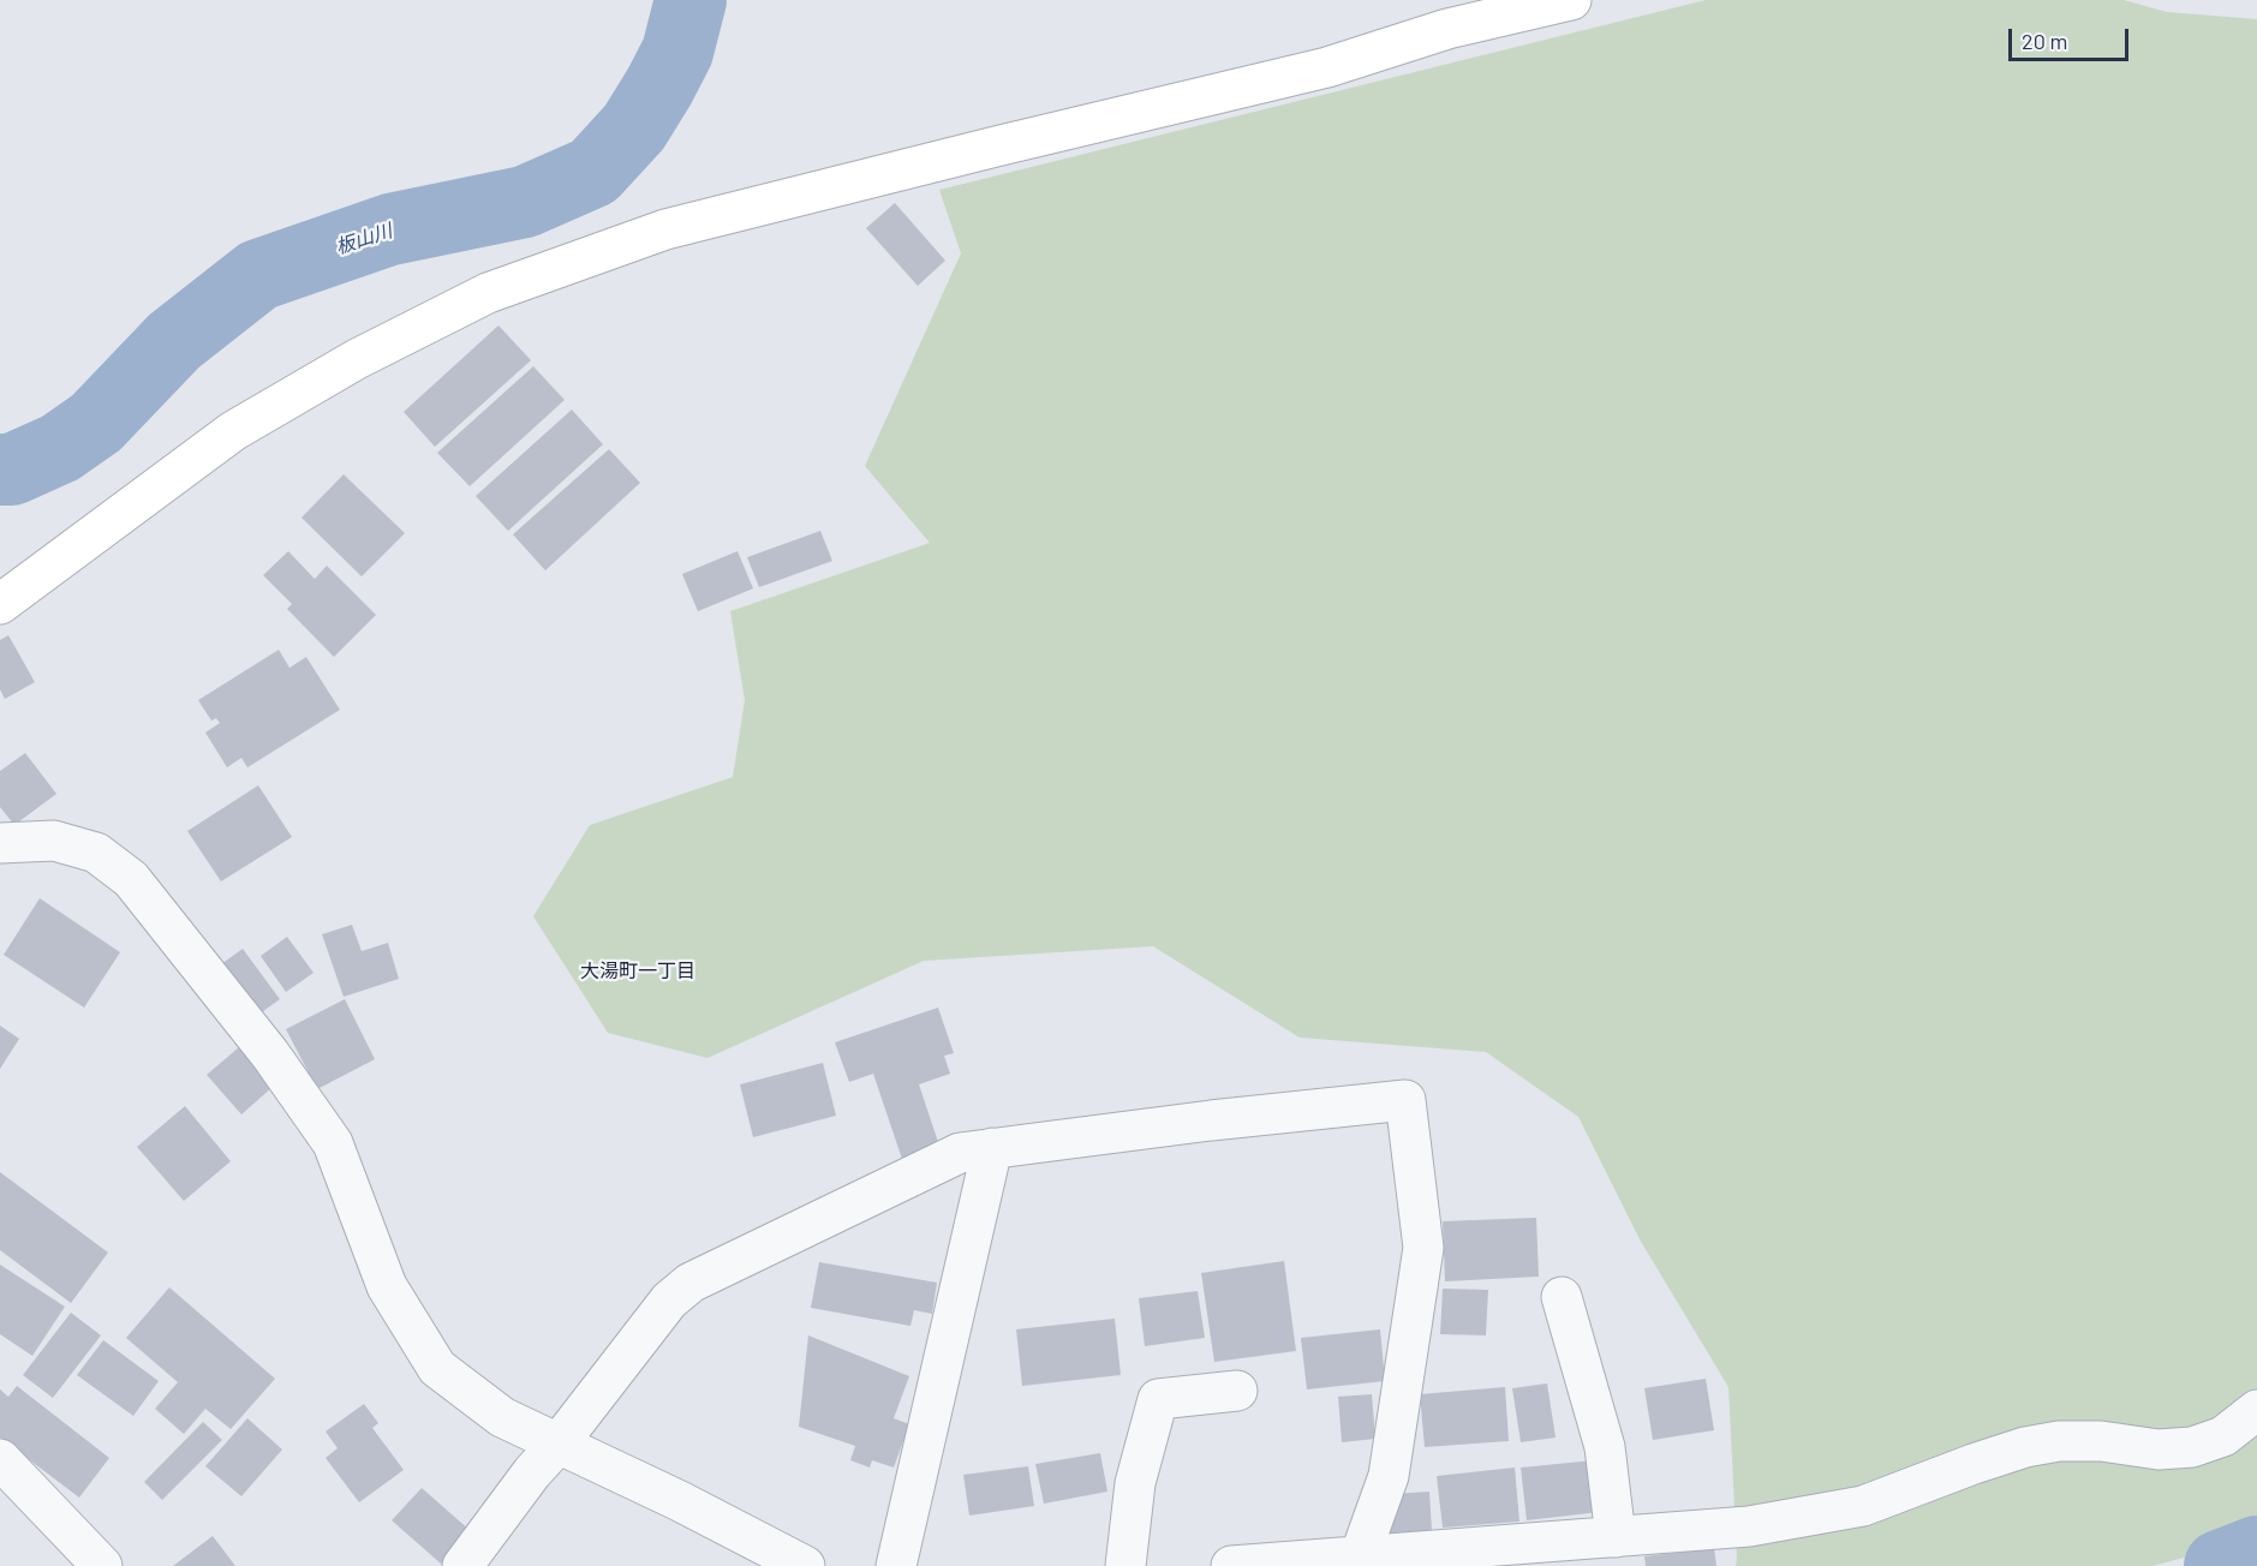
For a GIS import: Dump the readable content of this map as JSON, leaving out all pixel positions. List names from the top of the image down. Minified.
{"districts":["大湯町一丁目"],"water":["板山川"],"scale_bar":"20 m"}
